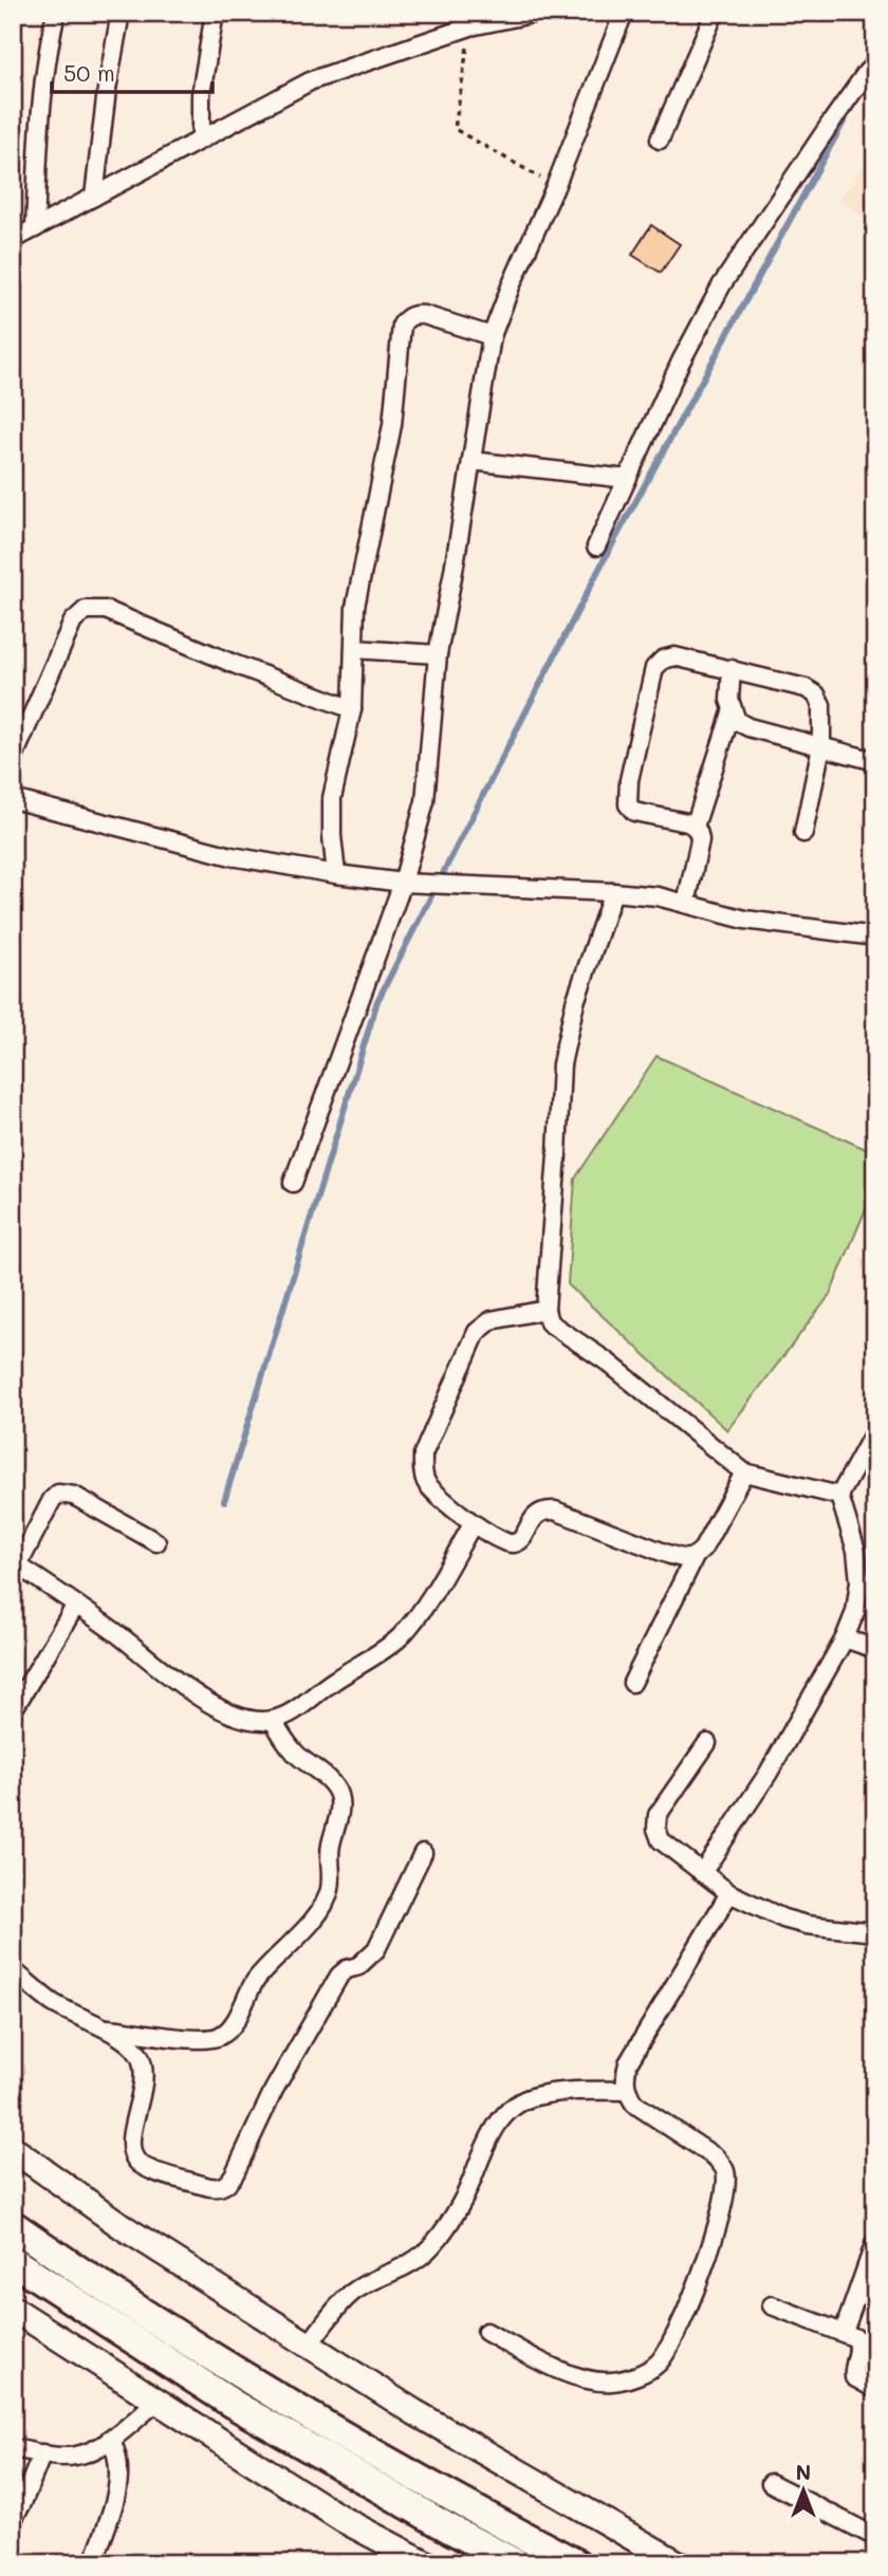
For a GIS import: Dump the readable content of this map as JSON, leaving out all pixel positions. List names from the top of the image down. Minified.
{"scale_bar":"50 m","north":"top"}
